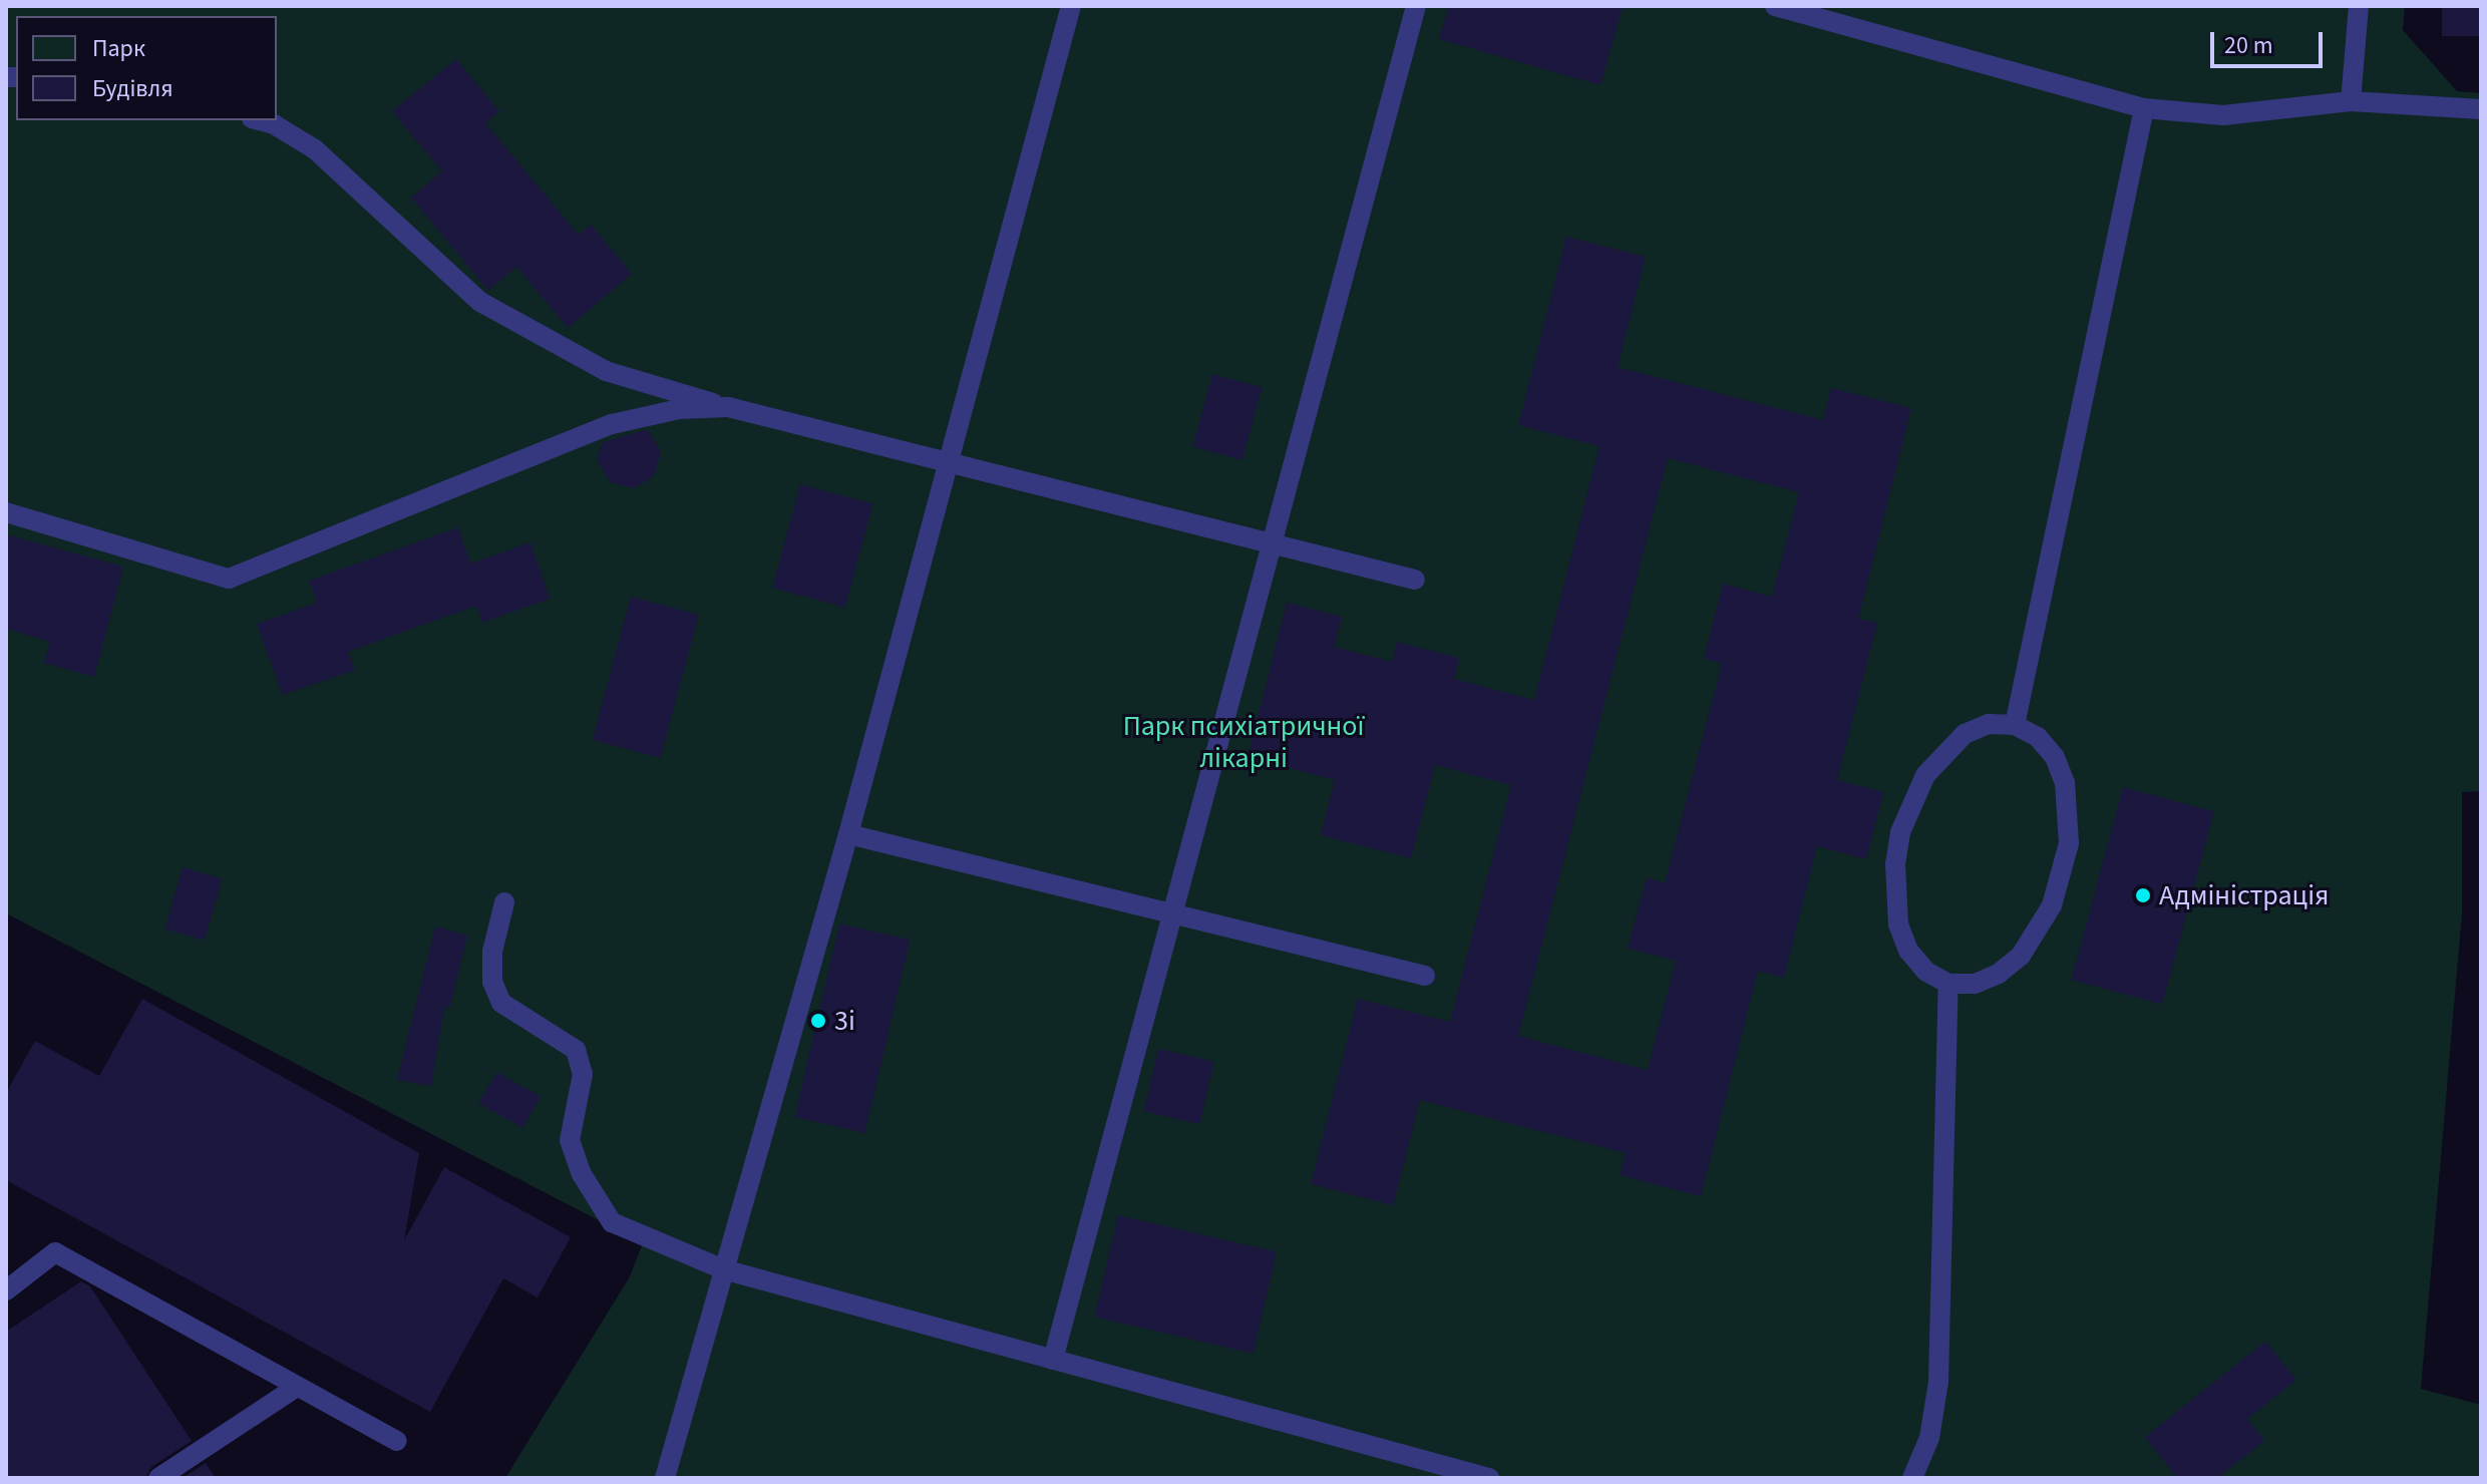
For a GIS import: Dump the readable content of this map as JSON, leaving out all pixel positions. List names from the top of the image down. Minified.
{"parks":["Парк психіатричної лікарні"],"places":["Адміністрація","3і"],"legend":["Парк","Будівля"],"scale_bar":"20 m"}
